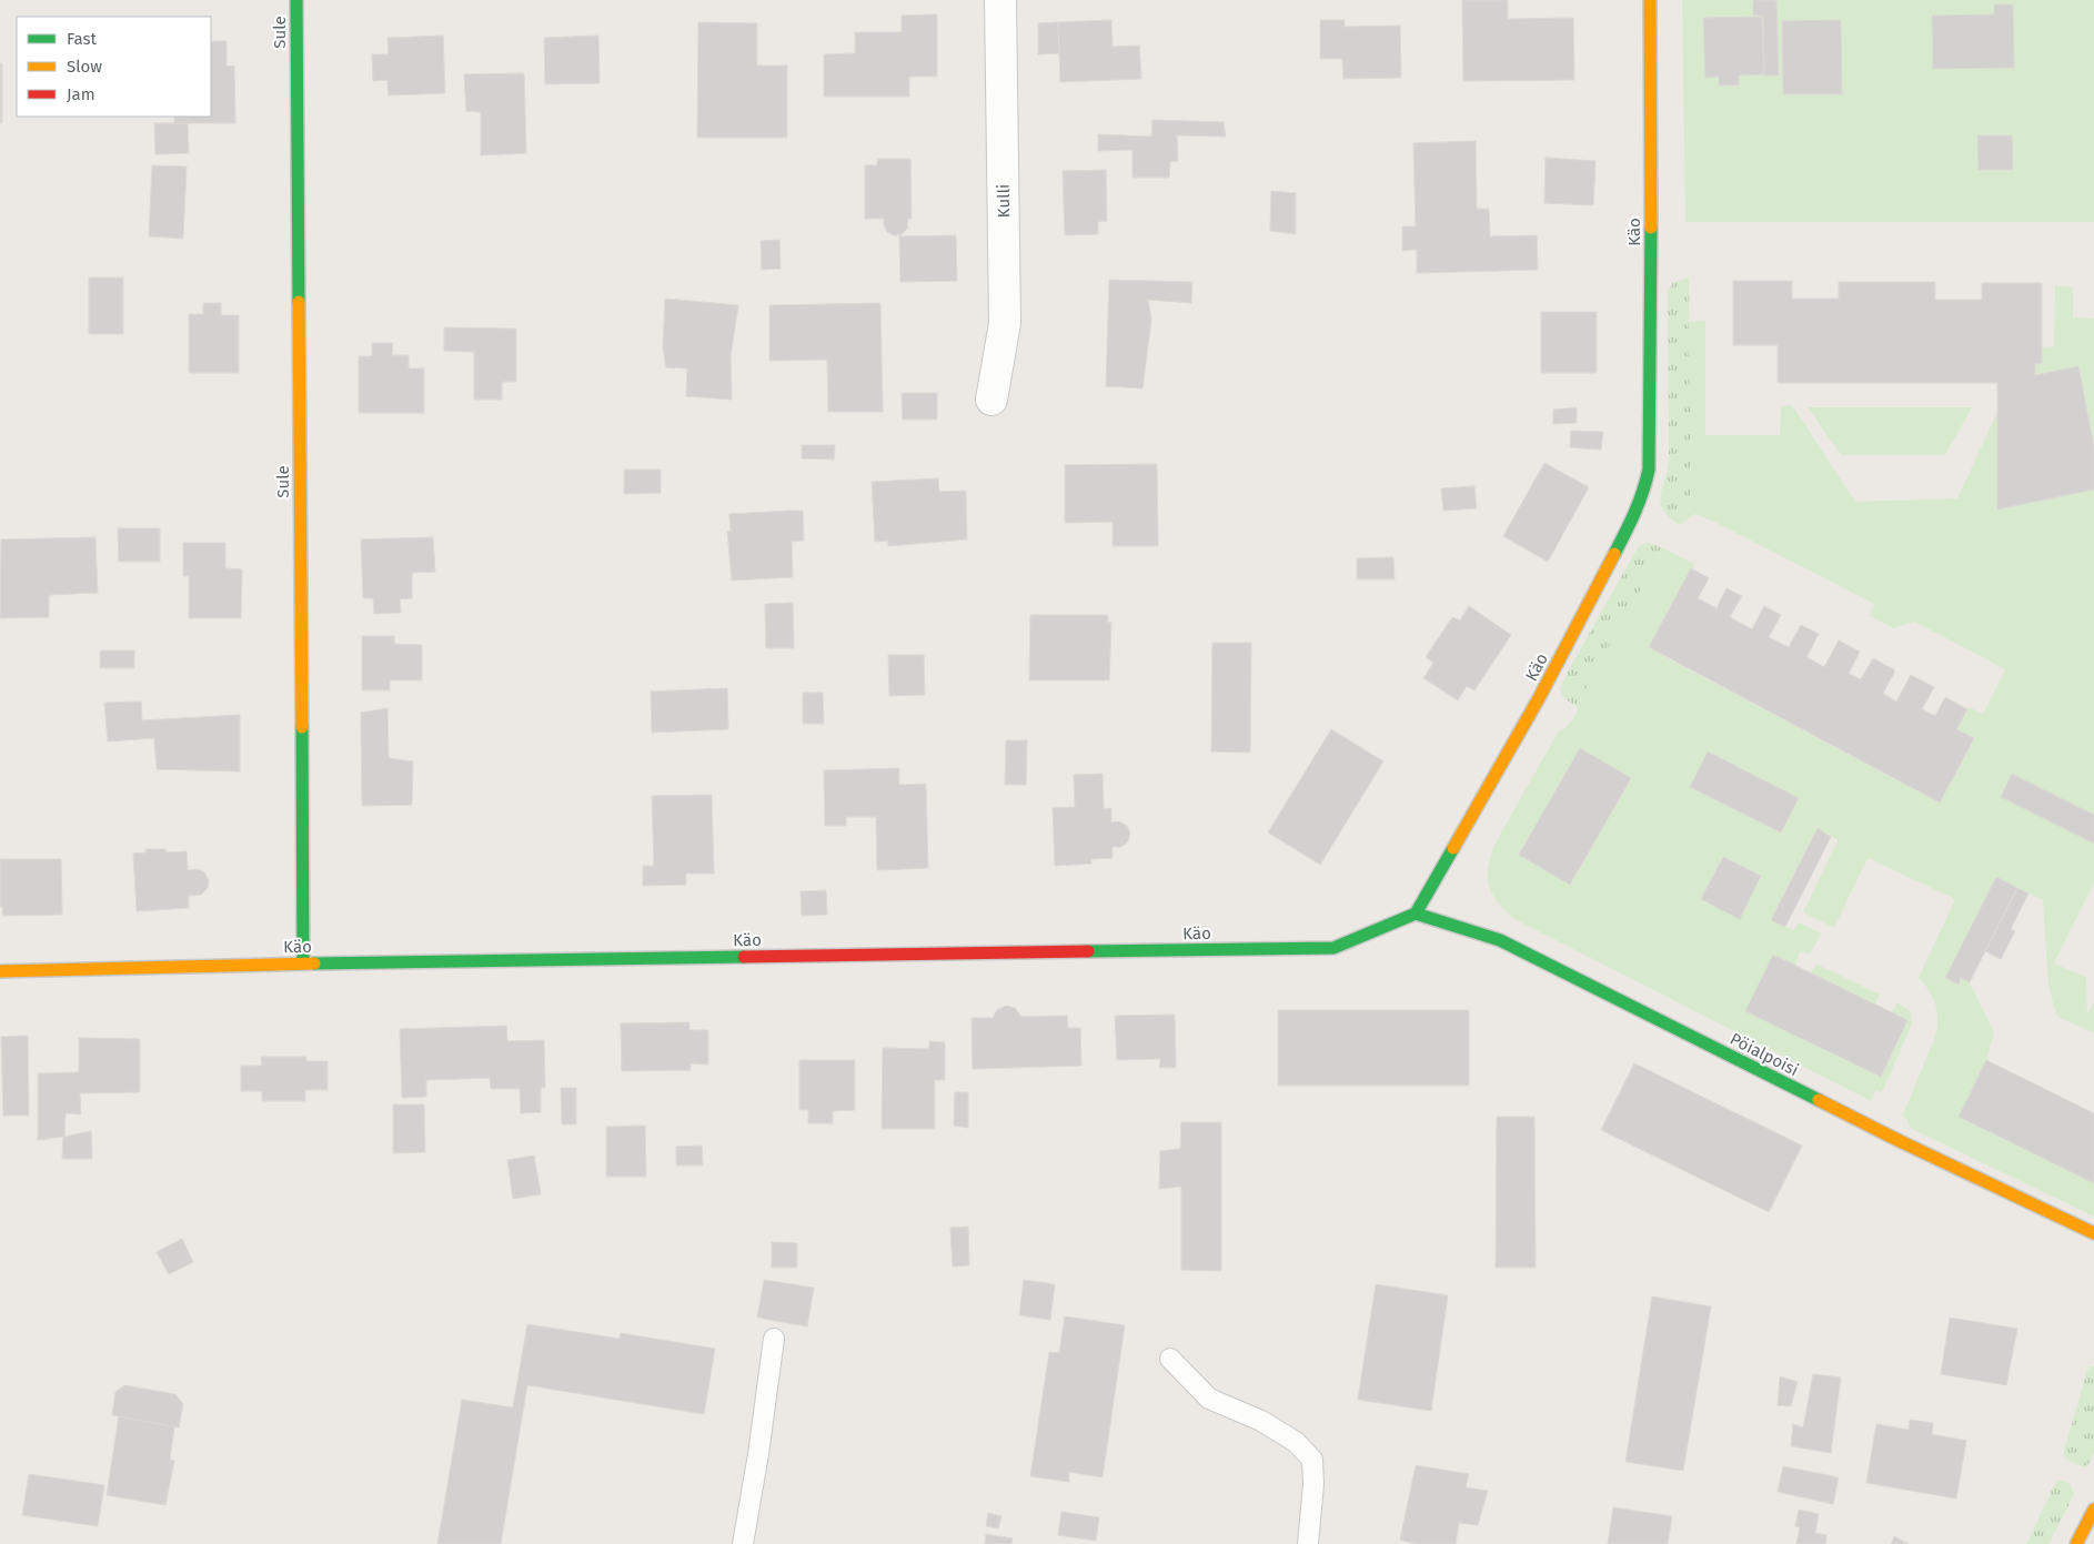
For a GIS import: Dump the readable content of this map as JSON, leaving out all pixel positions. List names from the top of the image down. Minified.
{"streets":{"street":["Sule","Kulli","Käo","Pöialpoisi"]},"crossings":[["Sule","Käo"],["Käo","Pöialpoisi"]],"legend":["Fast","Slow","Jam"]}
